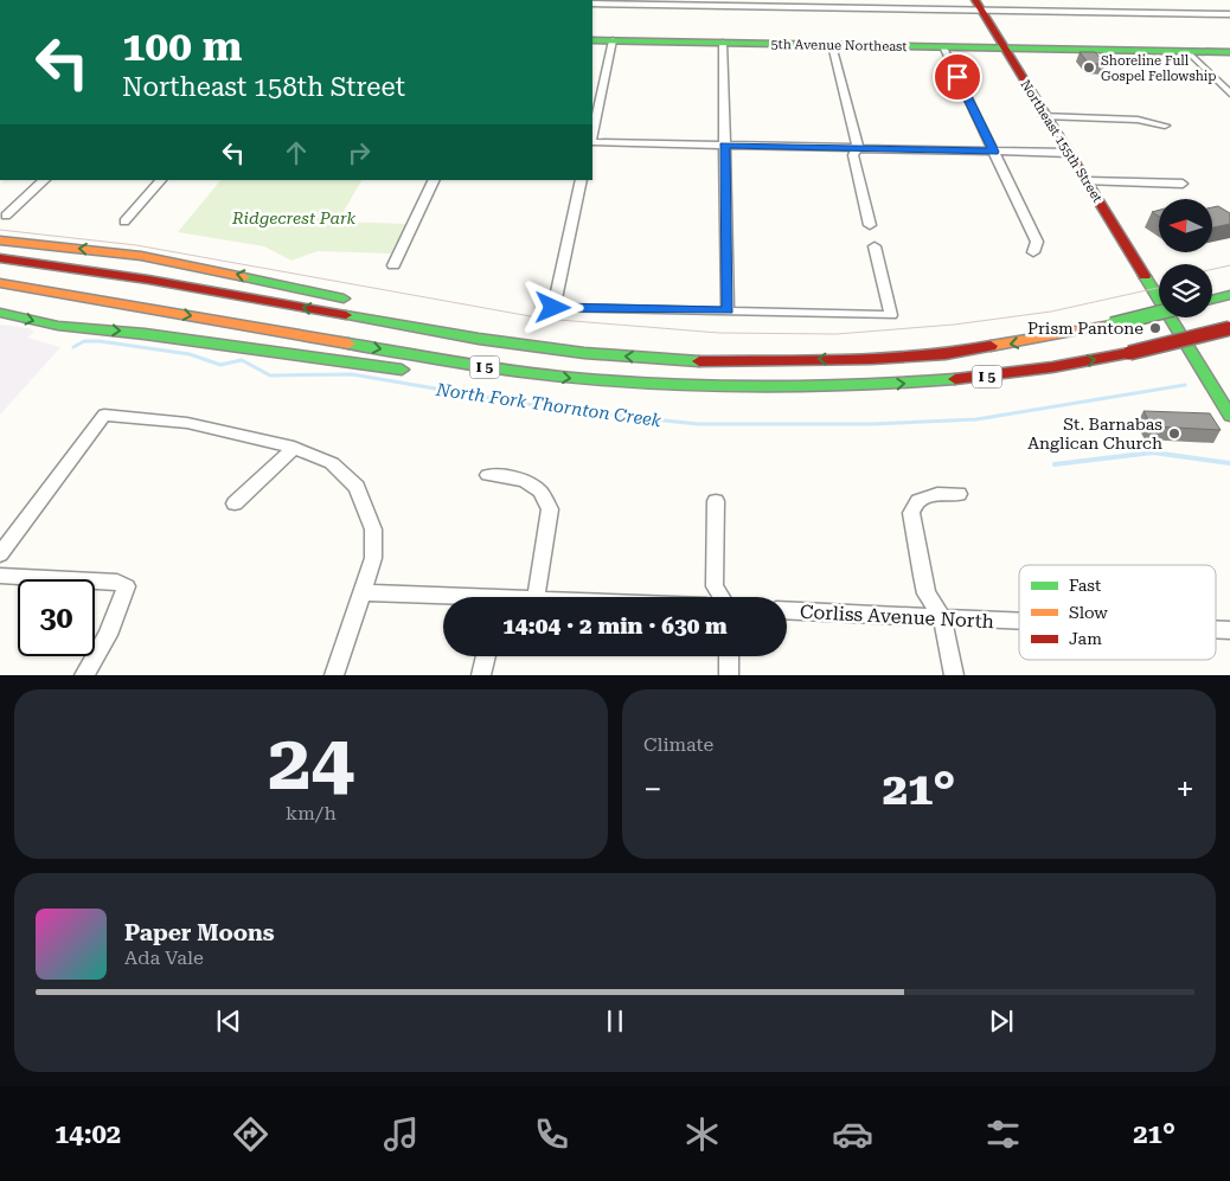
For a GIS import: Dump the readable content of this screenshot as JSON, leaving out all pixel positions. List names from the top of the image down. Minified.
{"streets":{"main road":["5th Avenue Northeast","Northeast 155th Street","I 5"],"street":["Corliss Avenue North"]},"crossings":[["5th Avenue Northeast","Northeast 155th Street"]],"water":["North Fork Thornton Creek"],"parks":["Ridgecrest Park"],"places":["Shoreline Full Gospel Fellowship","Prism Pantone","St. Barnabas Anglican Church"],"legend":["Fast","Slow","Jam"],"north":"left","page":{"turn":["100 m","Northeast 158th Street"],"limit":"30","trip":"14:04 · 2 min · 630 m","tile":[["24","km/h"],"Climate"],"heat":["−","21°","+"],"song":["Paper Moons","Ada Vale"],"tabs":["14:02","21°"]}}
